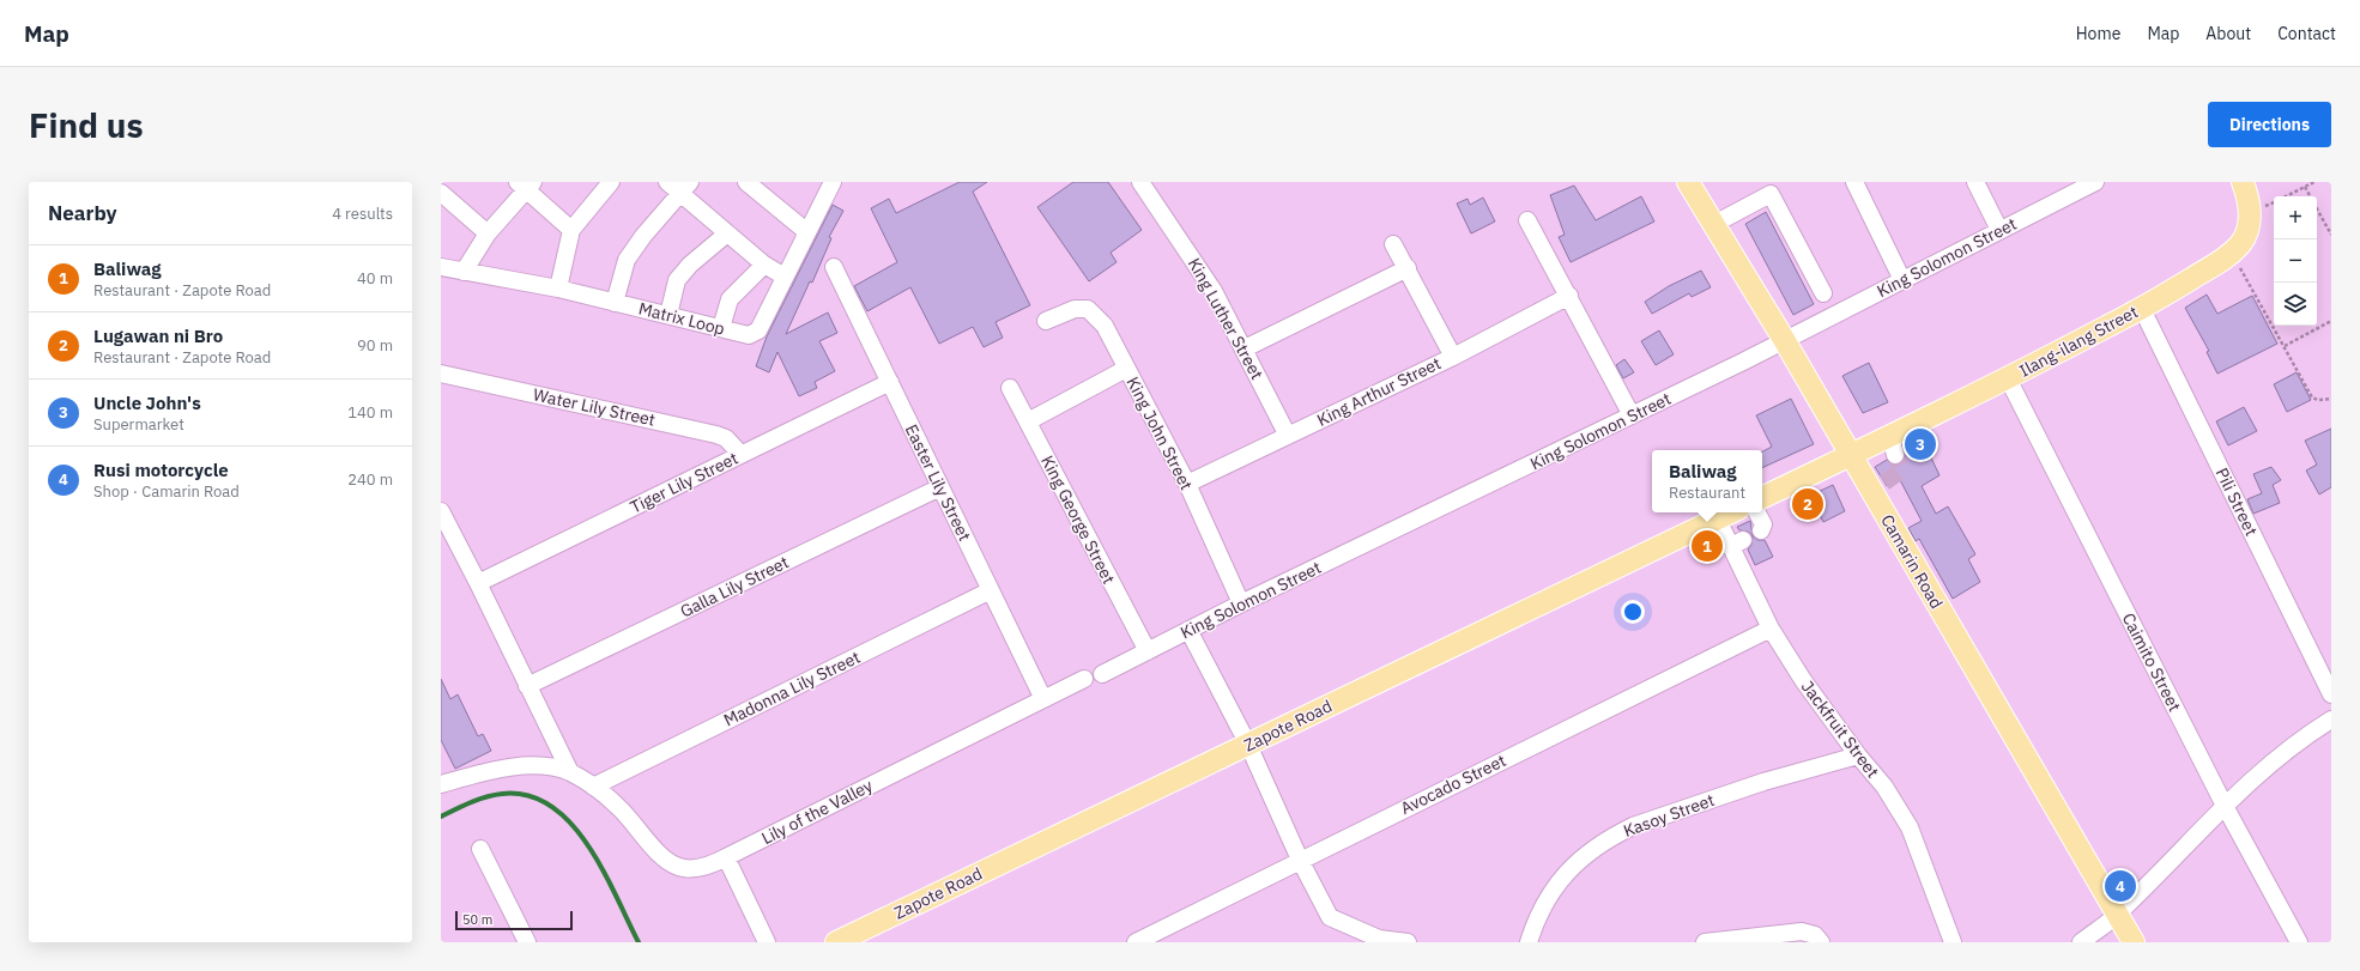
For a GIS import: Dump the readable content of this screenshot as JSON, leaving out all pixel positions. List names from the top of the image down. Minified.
{"streets":{"main road":["Ilang-ilang Street","Camarin Road","Zapote Road"],"street":["King Solomon Street","Matrix Loop","King Luther Street","King Arthur Street","Water Lily Street","King John Street","Tiger Lily Street","Easter Lily Street","Pili Street","King George Street","Galla Lily Street","Caimito Street","Madonna Lily Street","Jackfruit Street","Avocado Street","Lily of the Valley","Kasoy Street"]},"crossings":[["King Solomon Street","King John Street"],["King Solomon Street","King George Street"],["King Solomon Street","Camarin Road"],["King Luther Street","King Arthur Street"],["Ilang-ilang Street","Pili Street"],["Ilang-ilang Street","Camarin Road"],["Ilang-ilang Street","Caimito Street"],["King Arthur Street","King John Street"],["Water Lily Street","Tiger Lily Street"],["Tiger Lily Street","Easter Lily Street"],["Easter Lily Street","Galla Lily Street"],["Easter Lily Street","Madonna Lily Street"],["Easter Lily Street","Lily of the Valley"],["Madonna Lily Street","Lily of the Valley"],["Zapote Road","Jackfruit Street"],["Jackfruit Street","Avocado Street"],["Jackfruit Street","Kasoy Street"]],"scale_bar":"50 m","page":{"header":"Map","nav":["Home","Map","About","Contact"],"buttons":"Directions","title":"Find us","heading":["Nearby","4 results"],"map_buttons":["+","−"],"list":[{"mark":"1","name":"Baliwag","note":"Restaurant · Zapote Road","value":"40 m"},{"mark":"2","name":"Lugawan ni Bro","note":"Restaurant · Zapote Road","value":"90 m"},{"mark":"3","name":"Uncle John's","note":"Supermarket","value":"140 m"},{"mark":"4","name":"Rusi motorcycle","note":"Shop · Camarin Road","value":"240 m"}],"pins":["3","2","1","4"],"popup":["Baliwag","Restaurant"],"scale":"50 m"}}
